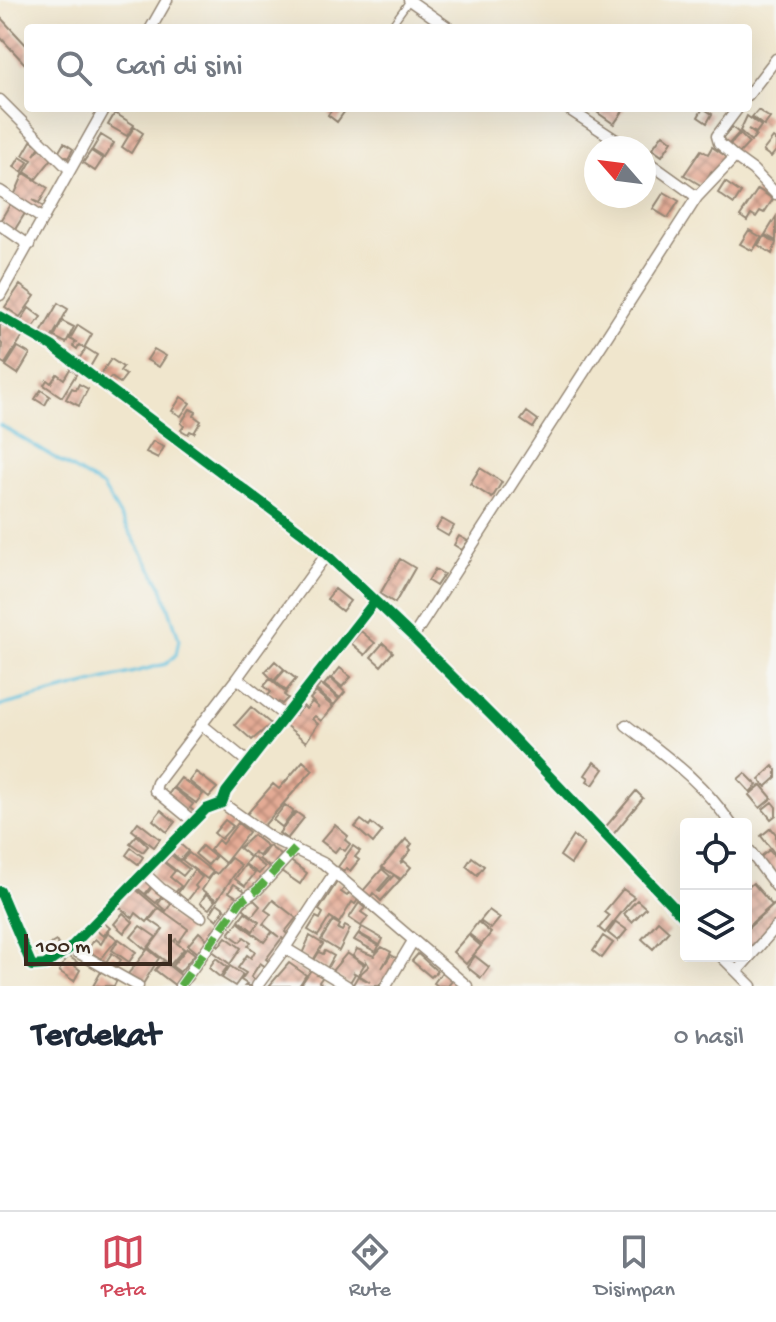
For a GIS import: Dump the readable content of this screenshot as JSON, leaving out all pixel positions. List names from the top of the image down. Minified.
{"scale_bar":"100 m","north":"top left","page":{"search":"Cari di sini","scale":"100 m","heading":["Terdekat","0 hasil"],"nav":["Peta","Rute","Disimpan"]}}
